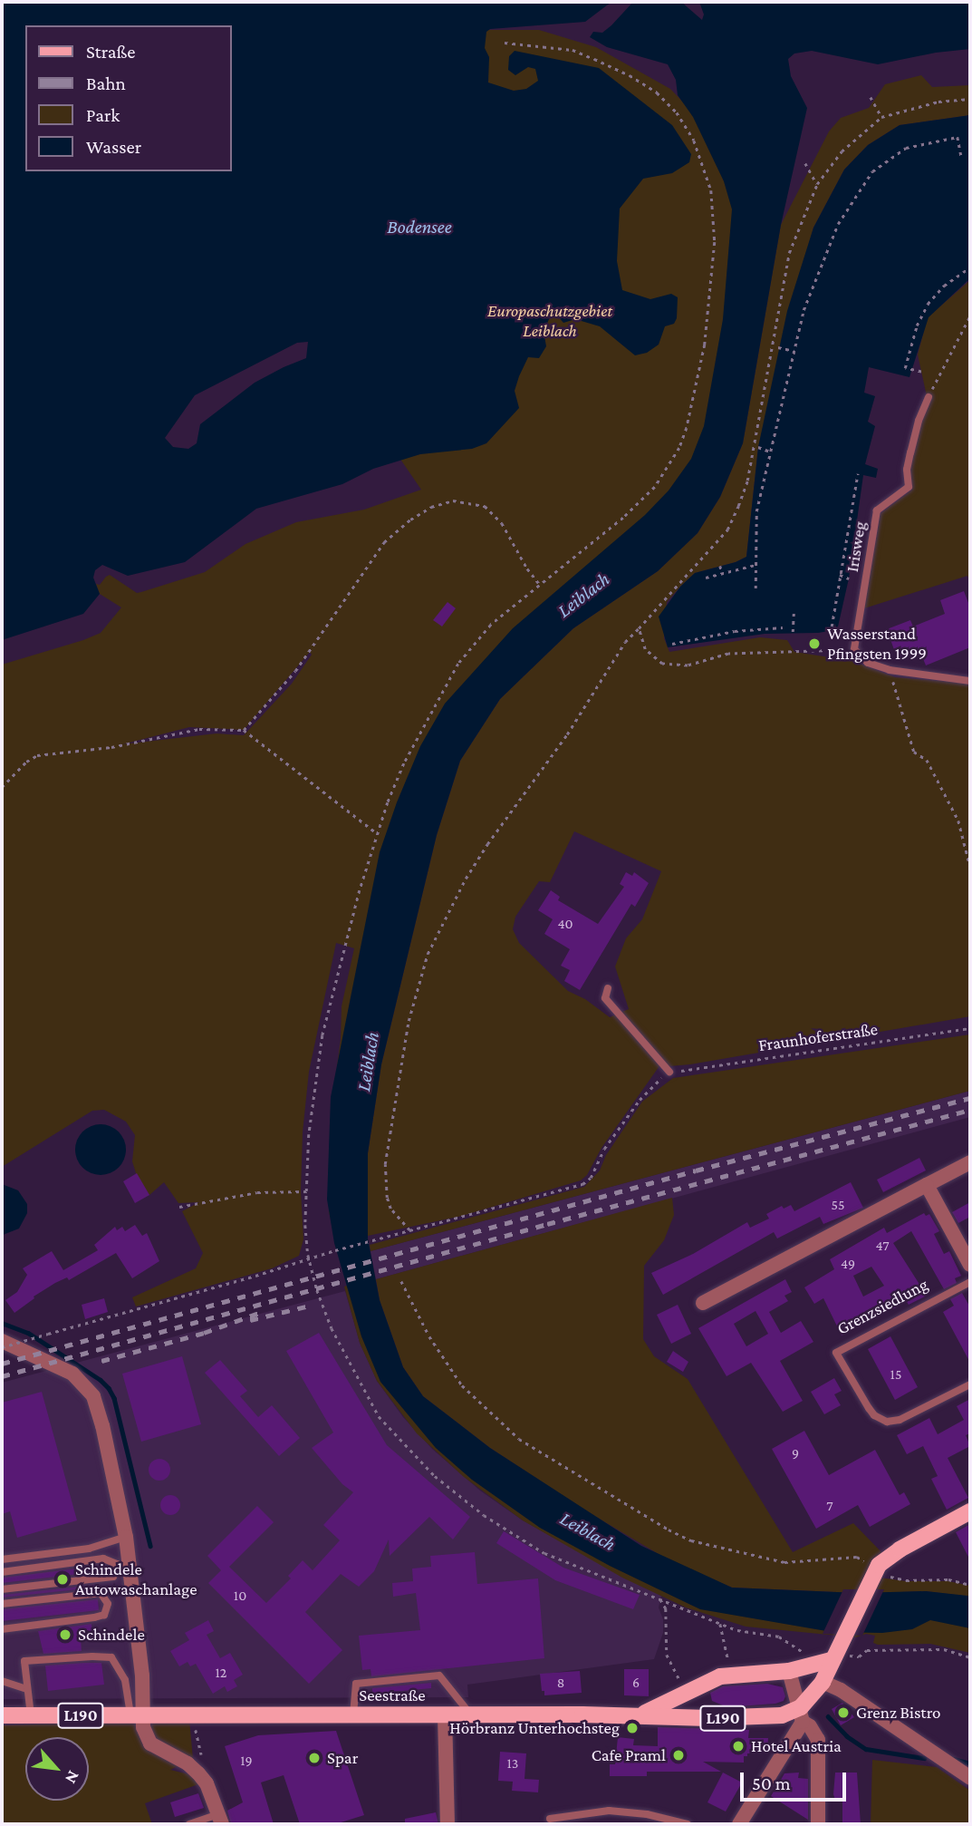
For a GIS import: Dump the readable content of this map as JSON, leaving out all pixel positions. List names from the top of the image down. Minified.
{"streets":{"main road":["Seestraße","L190"],"lane":["Irisweg","Grenzsiedlung"],"path":["Fraunhoferstraße"]},"water":["Bodensee","Leiblach"],"parks":["Europaschutzgebiet Leiblach"],"places":["Wasserstand Pfingsten 1999","Schindele Autowaschanlage","Schindele","Grenz Bistro","Hörbranz Unterhochsteg","Hotel Austria","Cafe Praml","Spar"],"house_numbers":["40","55","47","49","15","9","7","10","12","8","6","19","13"],"legend":["Straße","Bahn","Park","Wasser"],"scale_bar":"50 m","north":"bottom right"}
